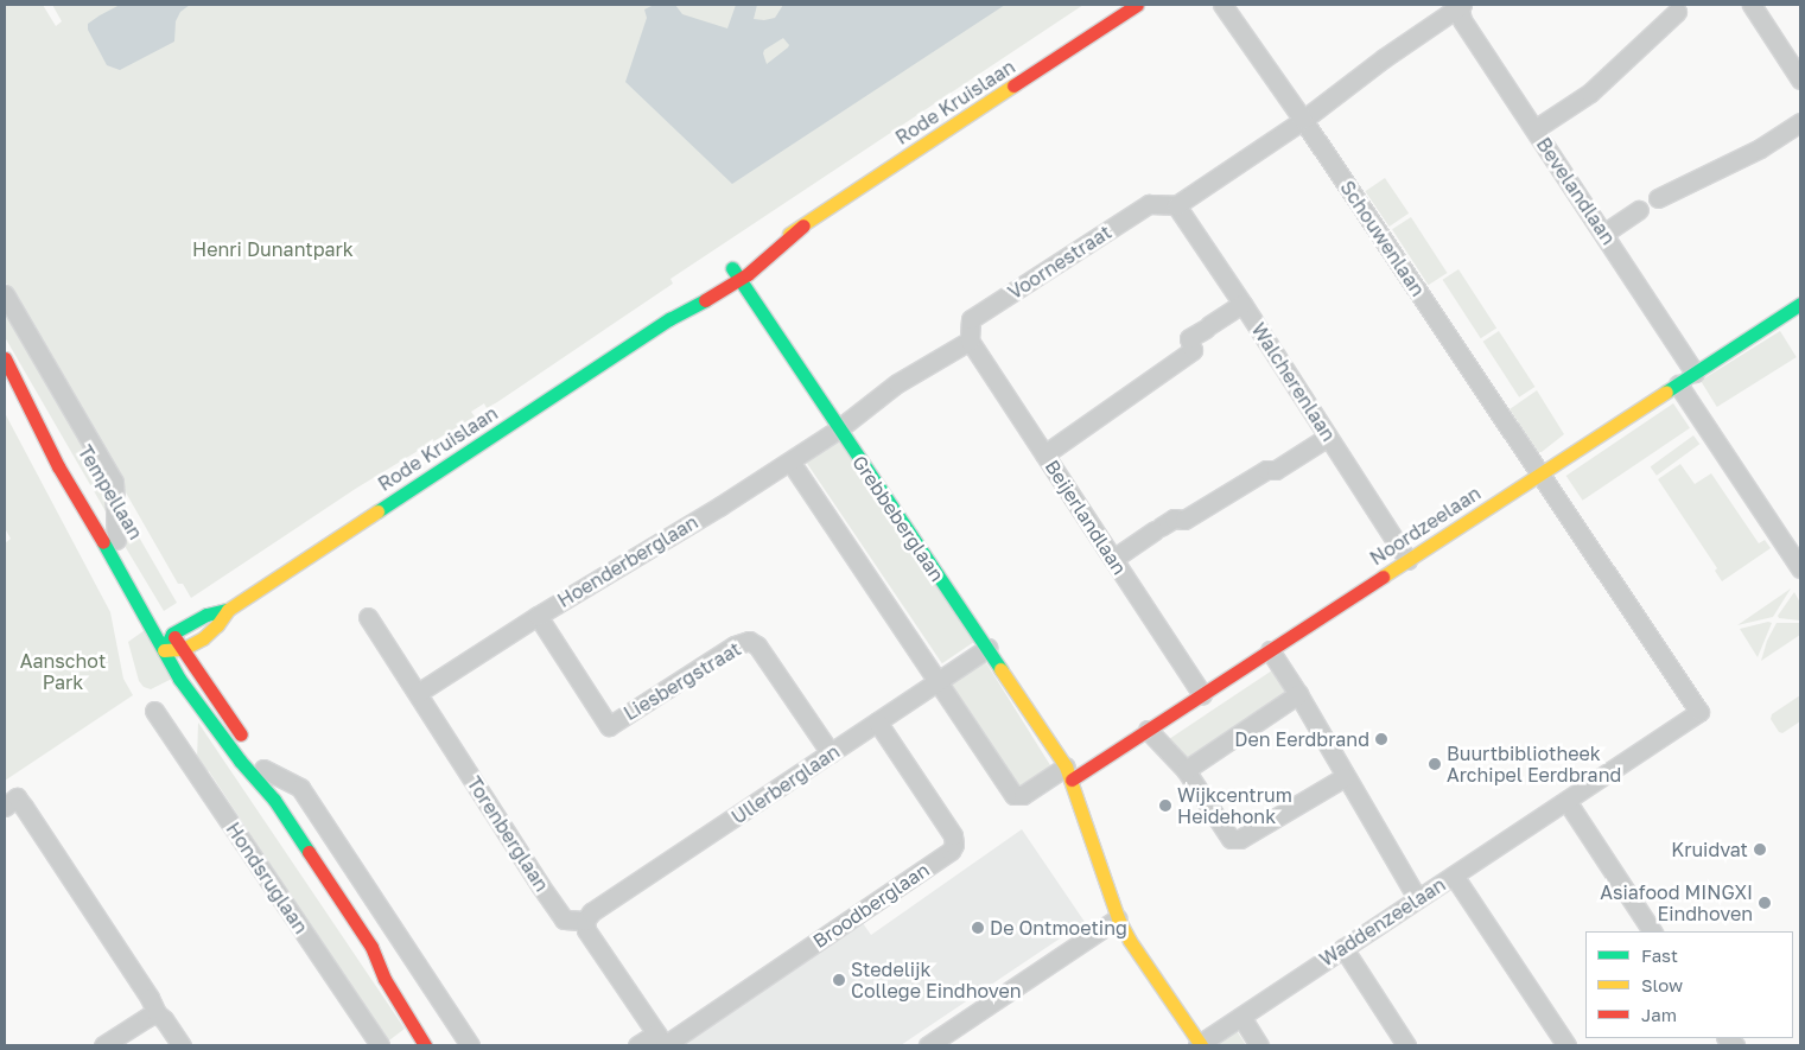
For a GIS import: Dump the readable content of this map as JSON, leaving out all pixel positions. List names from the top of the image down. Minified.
{"streets":{"main road":["Rode Kruislaan","Tempellaan","Grebbeberglaan","Noordzeelaan"],"street":["Bevelandlaan","Schouwenlaan","Voornestraat","Walcherenlaan","Beijerlandlaan","Hoenderberglaan","Liesbergstraat","Ullerberglaan","Torenberglaan","Hondsruglaan","Broodberglaan","Waddenzeelaan"]},"crossings":[["Rode Kruislaan","Tempellaan"],["Rode Kruislaan","Grebbeberglaan"],["Bevelandlaan","Noordzeelaan"],["Schouwenlaan","Noordzeelaan"],["Schouwenlaan","Waddenzeelaan"],["Voornestraat","Walcherenlaan"],["Voornestraat","Beijerlandlaan"],["Walcherenlaan","Noordzeelaan"],["Beijerlandlaan","Noordzeelaan"],["Grebbeberglaan","Noordzeelaan"],["Grebbeberglaan","Hoenderberglaan"],["Grebbeberglaan","Ullerberglaan"],["Grebbeberglaan","Waddenzeelaan"],["Hoenderberglaan","Liesbergstraat"],["Hoenderberglaan","Torenberglaan"],["Liesbergstraat","Ullerberglaan"],["Ullerberglaan","Torenberglaan"],["Ullerberglaan","Broodberglaan"]],"parks":["Henri Dunantpark","Aanschot Park"],"places":["Den Eerdbrand","Buurtbibliotheek Archipel Eerdbrand","Wijkcentrum Heidehonk","Kruidvat","Asiafood MINGXI Eindhoven","De Ontmoeting","Stedelijk College Eindhoven"],"legend":["Fast","Slow","Jam"]}
